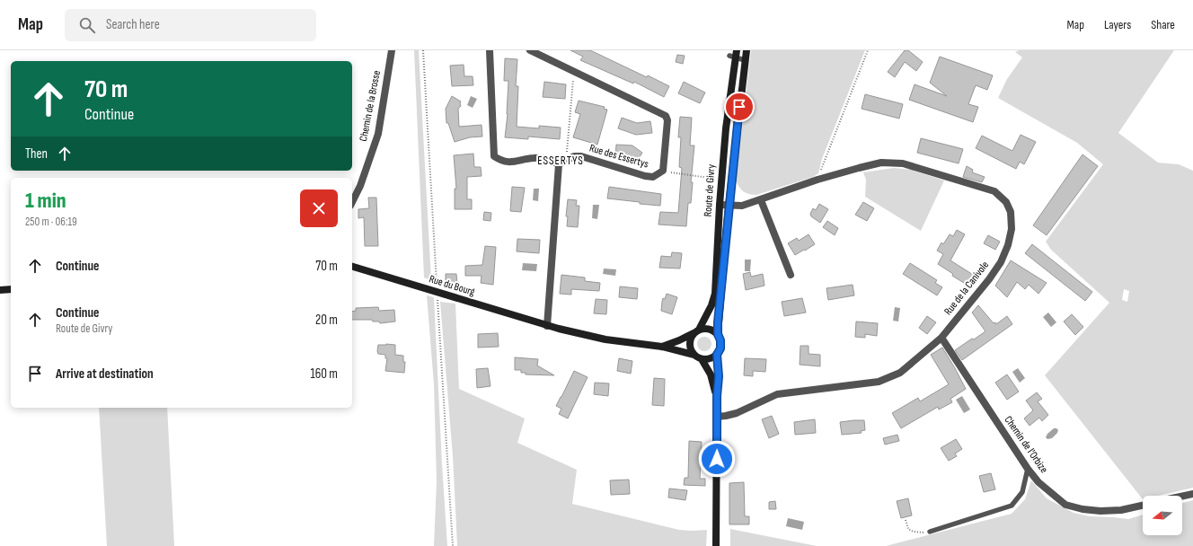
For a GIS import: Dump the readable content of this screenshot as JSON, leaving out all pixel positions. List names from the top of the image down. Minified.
{"streets":{"main road":["Route de Givry","Rue du Bourg"],"street":["Chemin de la Brosse","Rue des Essertys","Rue de la Canivole","Chemin de l'Orbize"]},"crossings":[["Route de Givry","Rue du Bourg"],["Route de Givry","Rue de la Canivole"],["Rue de la Canivole","Chemin de l'Orbize"]],"districts":["ESSERTYS"],"north":"left","page":{"header":"Map","search":"Search here","nav":["Map","Layers","Share"],"turn":["70 m","Continue"],"then":"Then","heading":["1 min","250 m · 06:19"],"list":[{"name":"Continue","value":"70 m"},{"name":"Continue","note":"Route de Givry","value":"20 m"},{"name":"Arrive at destination","value":"160 m"}]}}
